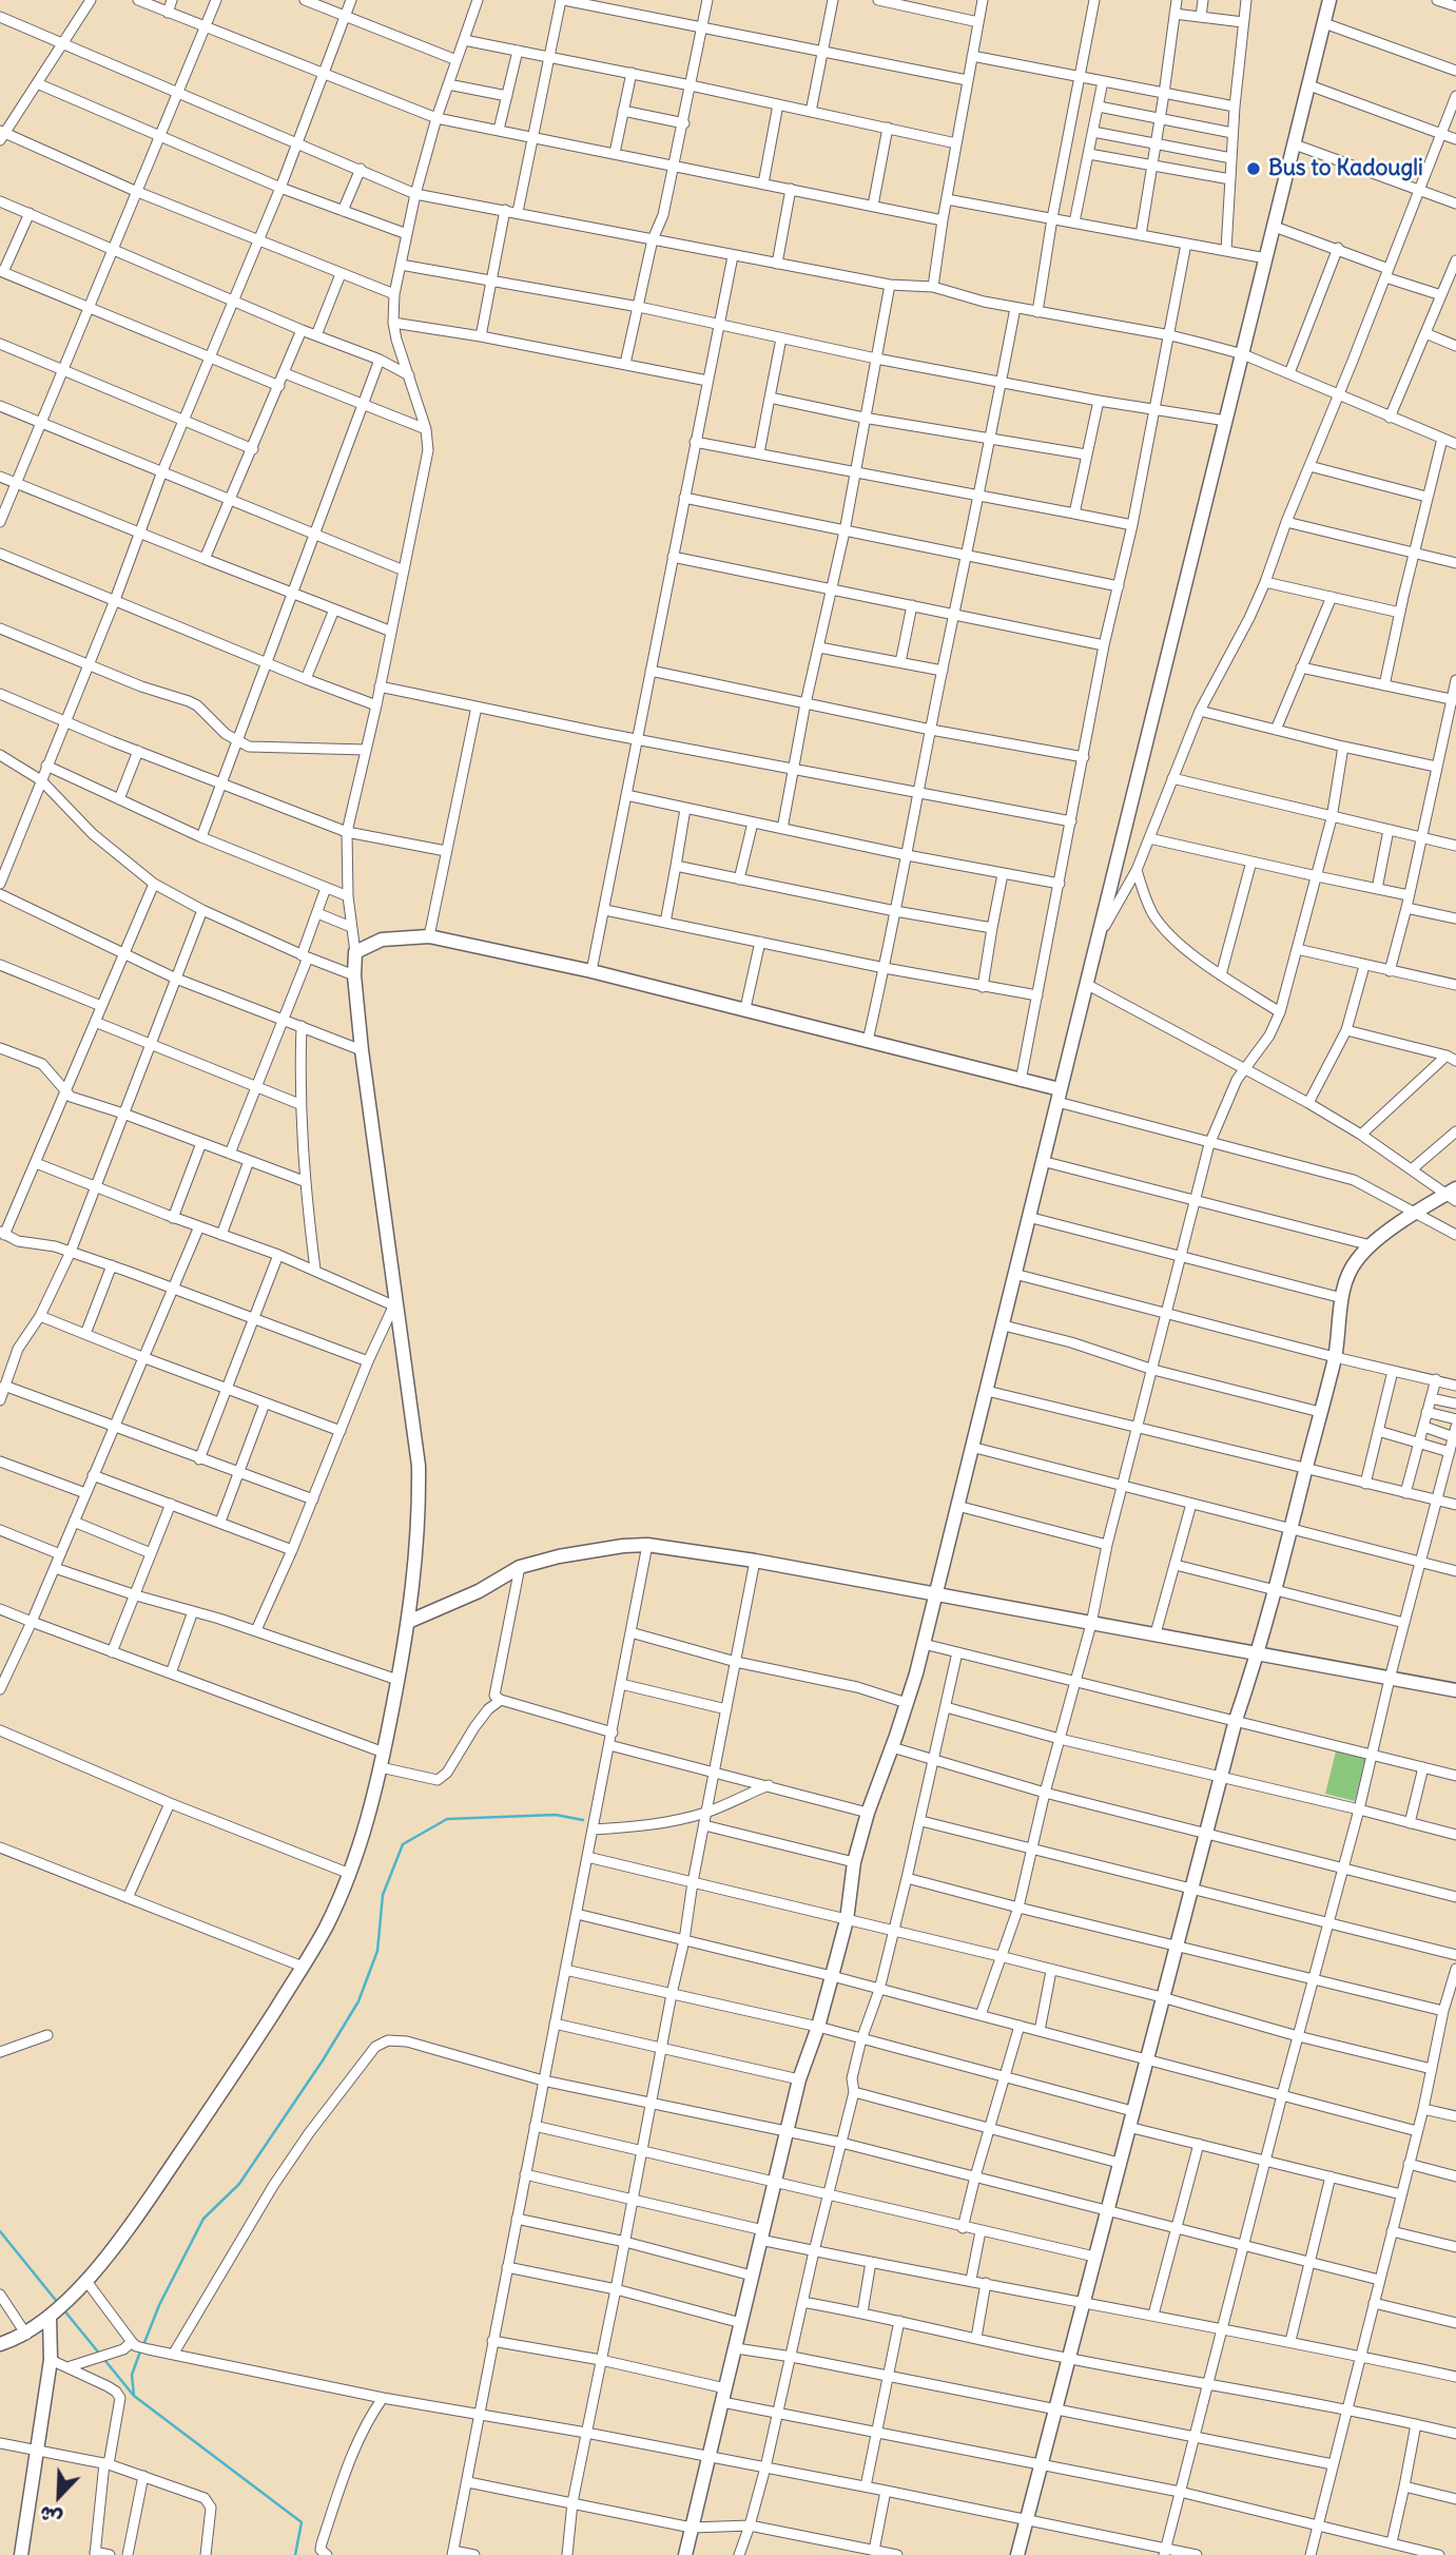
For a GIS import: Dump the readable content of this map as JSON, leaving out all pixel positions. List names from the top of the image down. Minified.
{"places":["Bus to Kadougli"],"north":"bottom left"}
